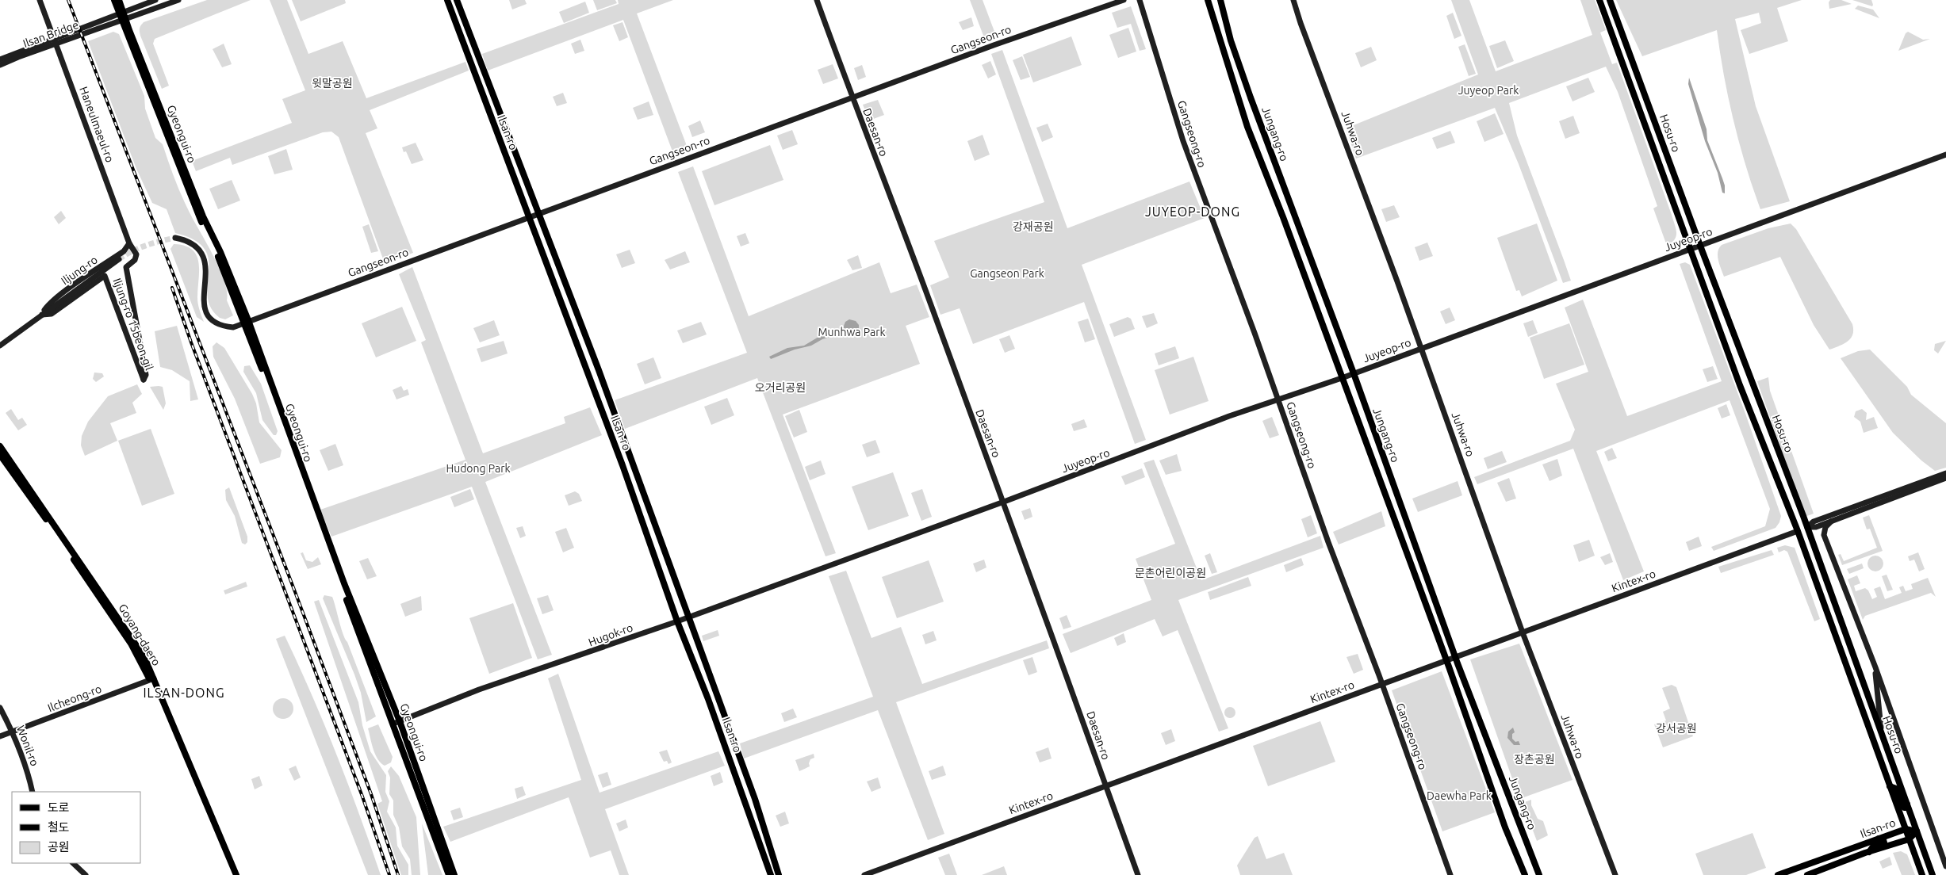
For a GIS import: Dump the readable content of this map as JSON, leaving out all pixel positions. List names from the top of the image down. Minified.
{"streets":{"main road":["Ilsan-ro","Hosu-ro","Gyeongui-ro","Jungang-ro","Kintex-ro","Goyang-daero"],"street":["Ilsan Bridge","Gangseon-ro","Haneulmaeul-ro","Daesan-ro","Juhwa-ro","Gangseong-ro","Juyeop-ro","Iljung-ro","Iljung-ro 15beon-gil","Hugok-ro","Ilcheong-ro","Wonil-ro"]},"crossings":[["Ilsan Bridge","Gyeongui-ro"],["Gangseon-ro","Ilsan-ro"],["Gangseon-ro","Daesan-ro"],["Gangseon-ro","Gyeongui-ro"],["Haneulmaeul-ro","Iljung-ro"],["Haneulmaeul-ro","Iljung-ro 15beon-gil"],["Ilsan-ro","Hosu-ro"],["Ilsan-ro","Hugok-ro"],["Daesan-ro","Juyeop-ro"],["Daesan-ro","Kintex-ro"],["Juhwa-ro","Juyeop-ro"],["Juhwa-ro","Kintex-ro"],["Hosu-ro","Juyeop-ro"],["Hosu-ro","Kintex-ro"],["Gyeongui-ro","Hugok-ro"],["Gangseong-ro","Juyeop-ro"],["Gangseong-ro","Kintex-ro"],["Jungang-ro","Juyeop-ro"],["Jungang-ro","Kintex-ro"],["Juyeop-ro","Hugok-ro"],["Iljung-ro","Iljung-ro 15beon-gil"],["Goyang-daero","Ilcheong-ro"],["Ilcheong-ro","Wonil-ro"]],"districts":["JUYEOP-DONG","ILSAN-DONG"],"parks":["윗말공원","Juyeop Park","강재공원","Gangseon Park","Munhwa Park","오거리공원","Hudong Park","문촌어린이공원","강서공원","장촌공원","Daewha Park"],"legend":["도로","철도","공원"]}
